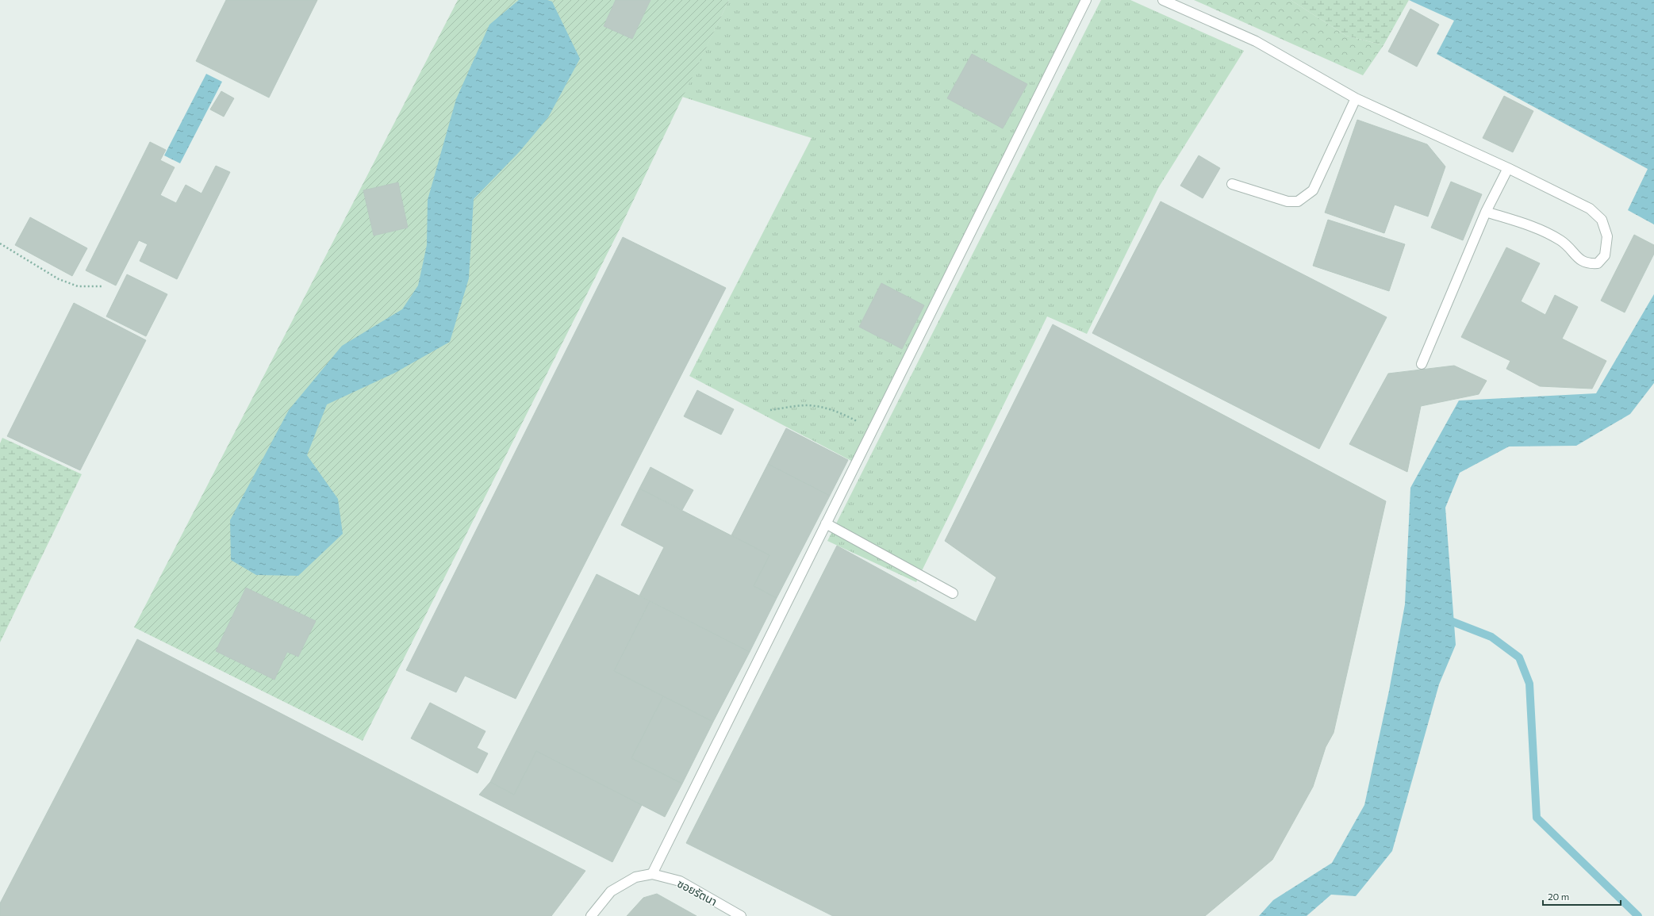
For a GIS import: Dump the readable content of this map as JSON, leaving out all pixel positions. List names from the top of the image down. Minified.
{"streets":{"street":["ซอยรัตนา"]},"scale_bar":"20 m"}
